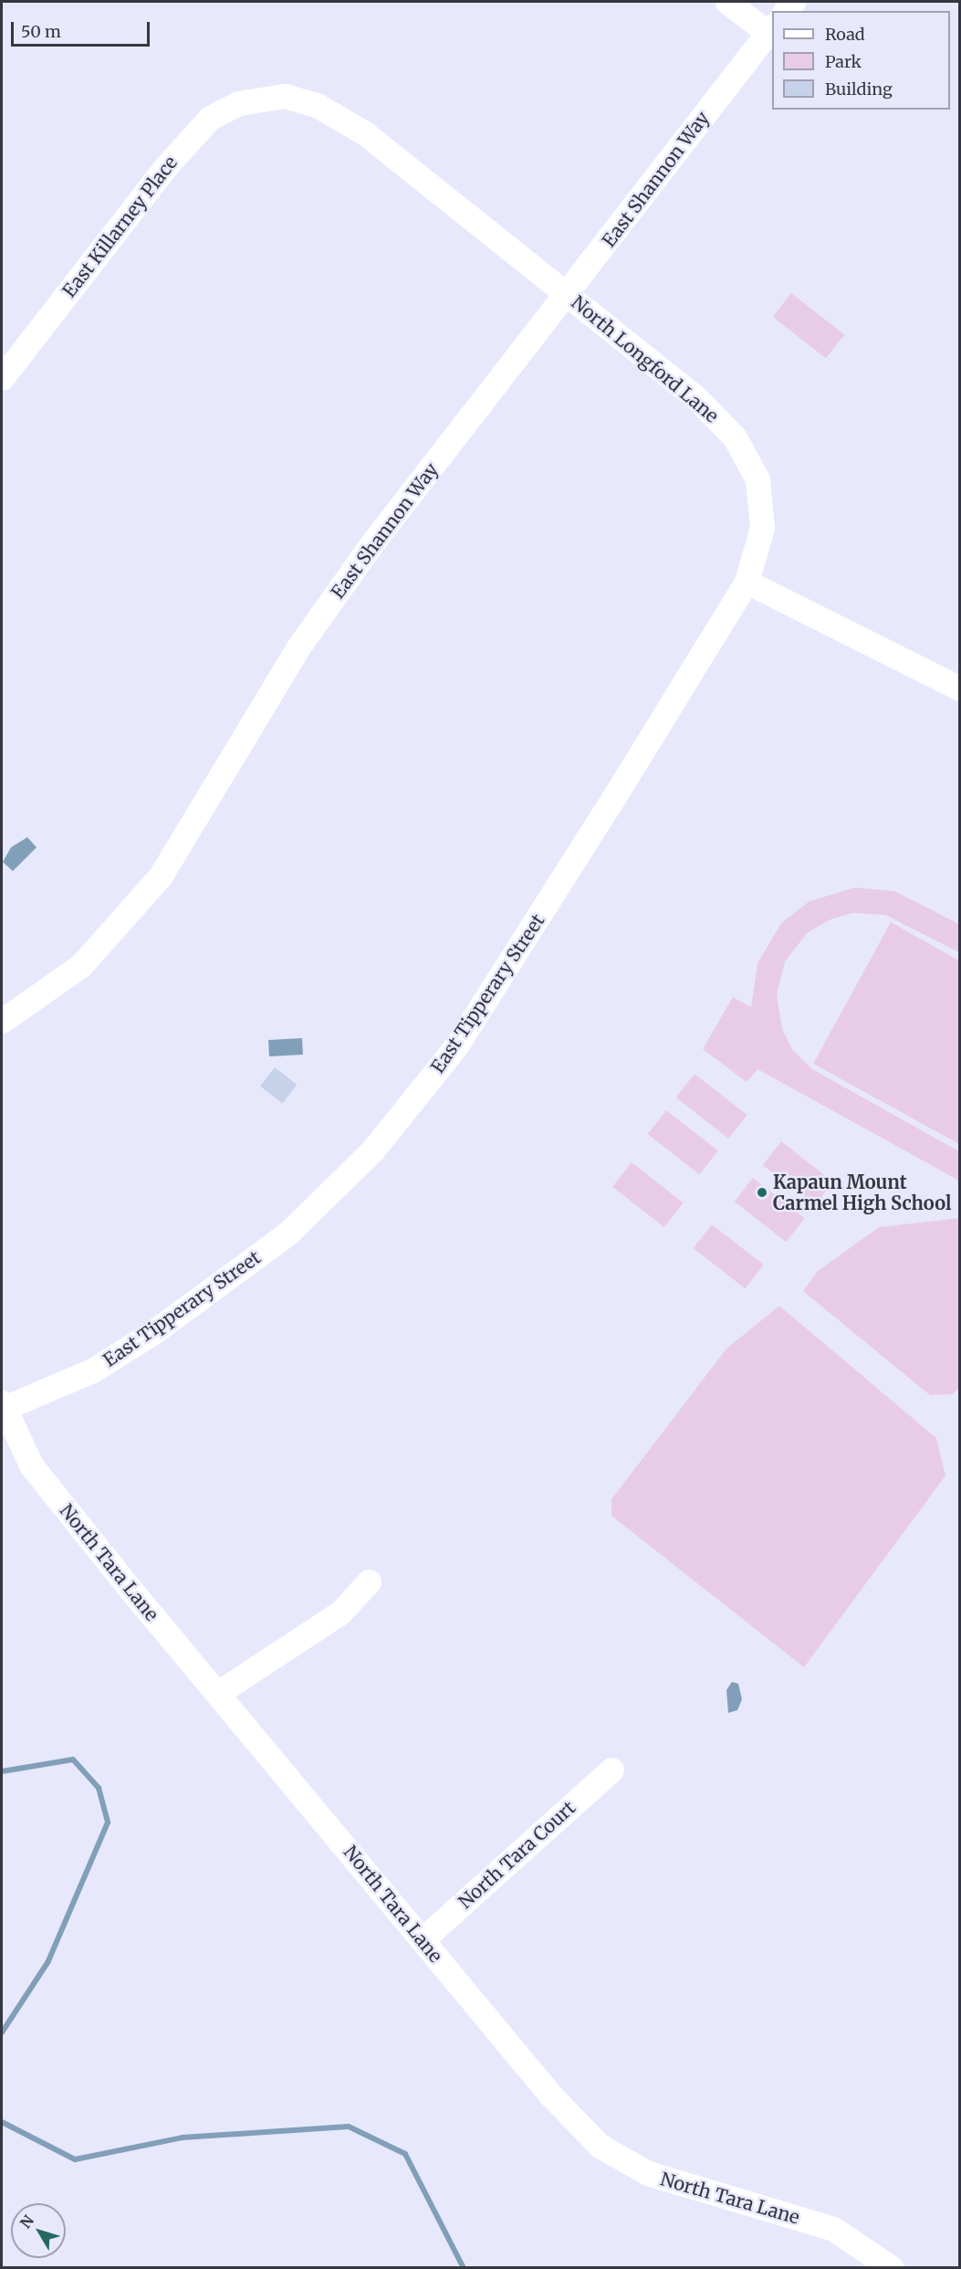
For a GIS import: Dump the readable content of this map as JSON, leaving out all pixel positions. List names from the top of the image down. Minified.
{"streets":{"street":["East Shannon Way","East Killarney Place","North Longford Lane","East Tipperary Street","North Tara Lane","North Tara Court"]},"crossings":[["East Shannon Way","North Longford Lane"],["East Killarney Place","North Longford Lane"],["North Longford Lane","East Tipperary Street"],["East Tipperary Street","North Tara Lane"],["North Tara Lane","North Tara Court"]],"places":["Kapaun Mount Carmel High School"],"legend":["Road","Park","Building"],"scale_bar":"50 m","north":"top left"}
